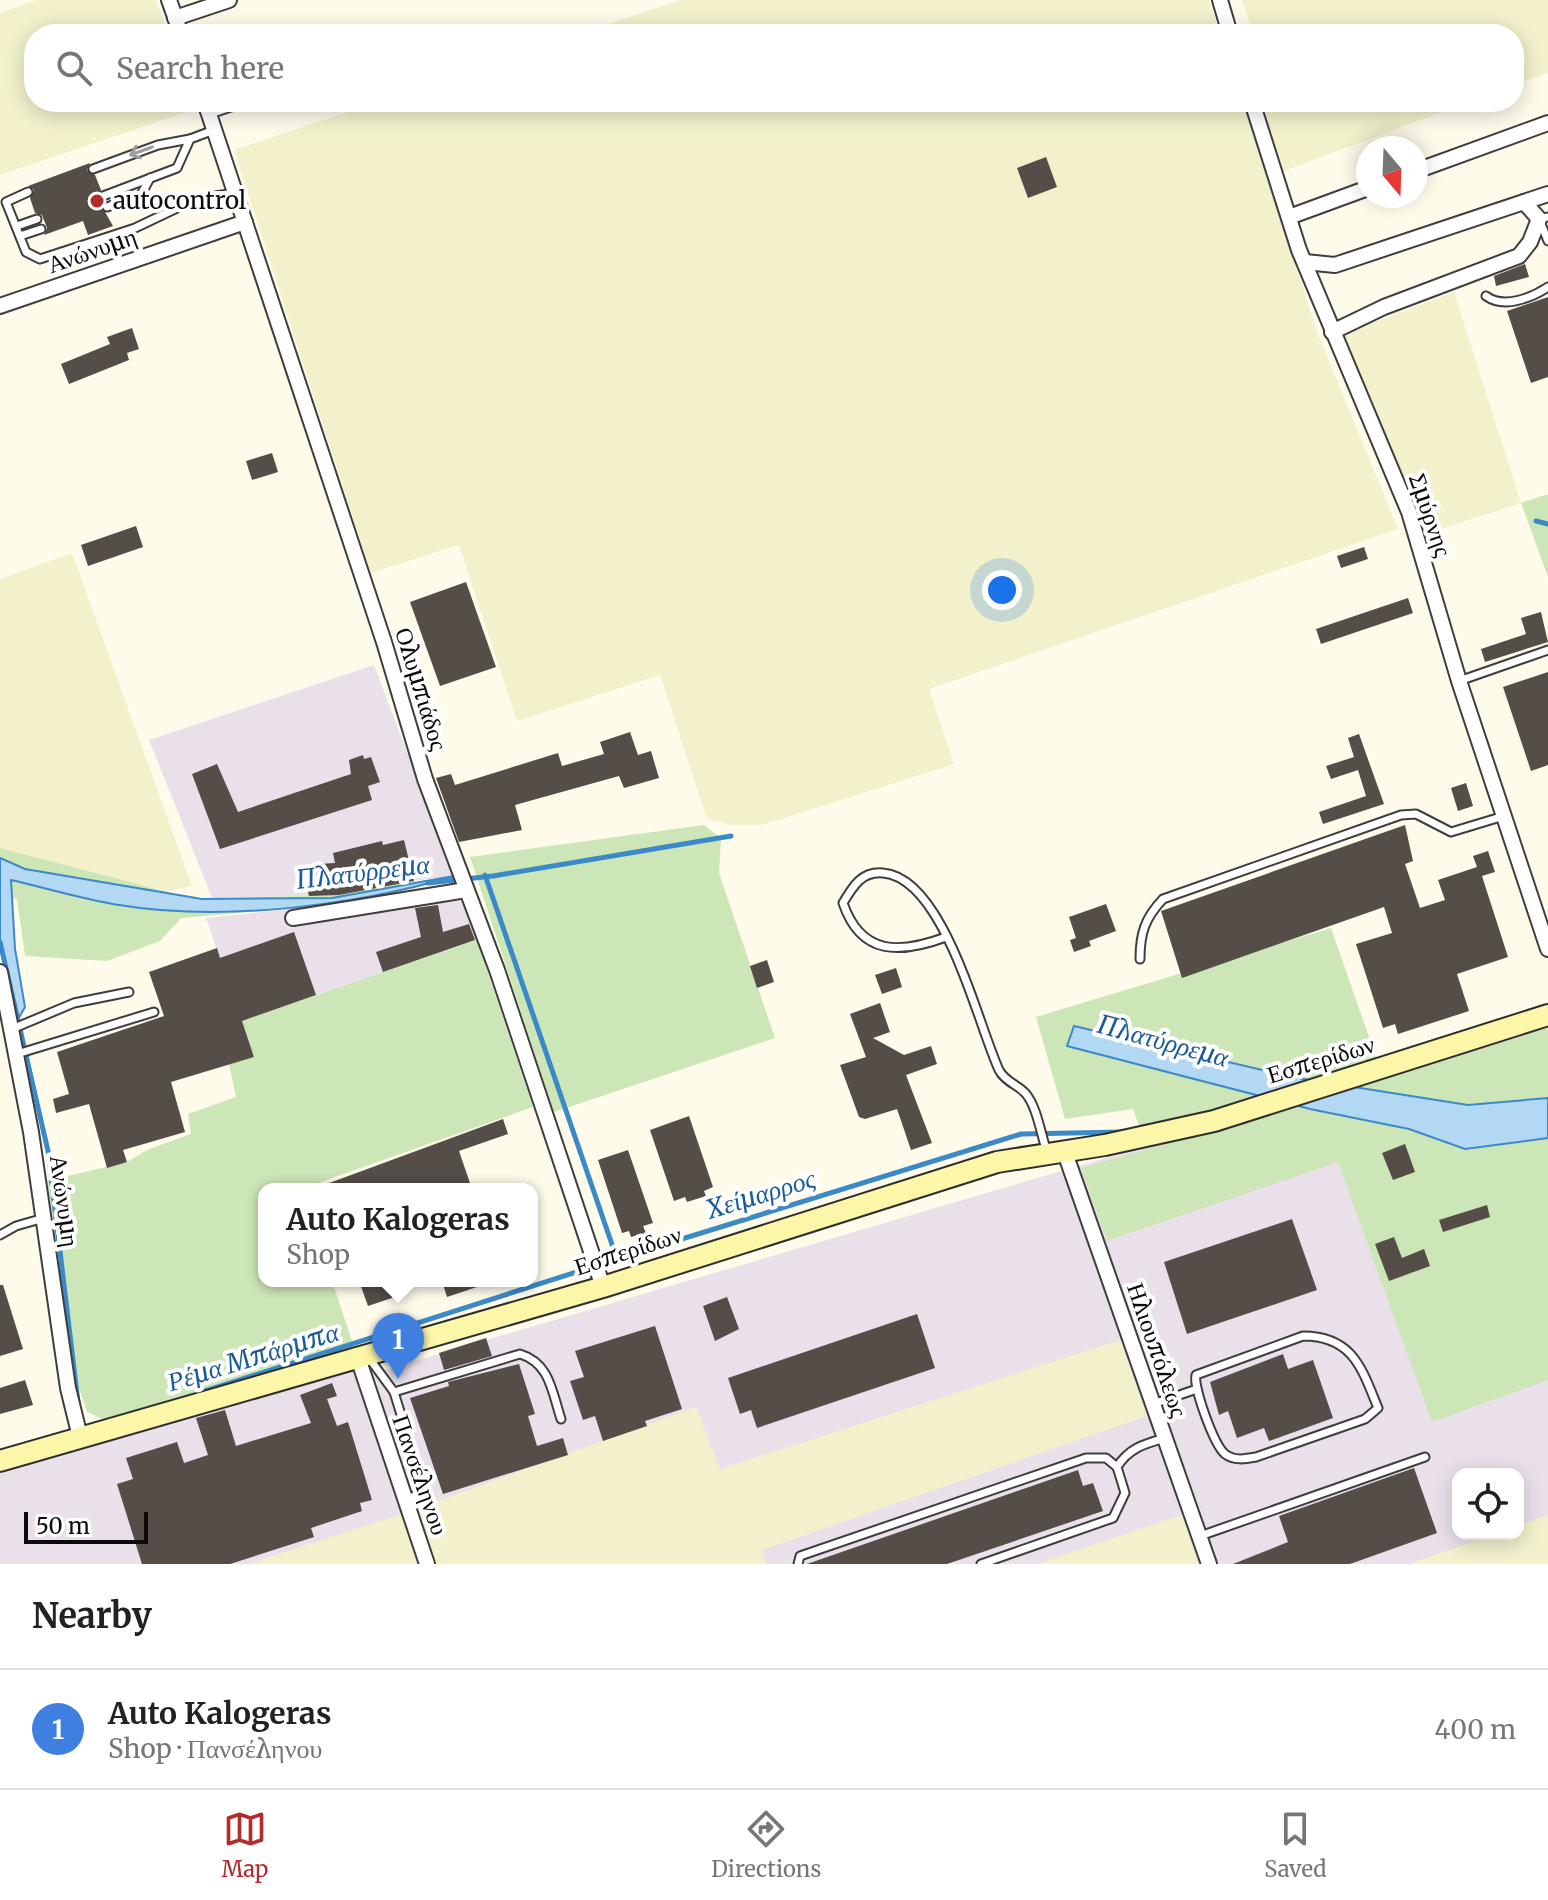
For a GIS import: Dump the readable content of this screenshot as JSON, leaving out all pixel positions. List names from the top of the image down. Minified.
{"streets":{"street":["Ανώνυμη","Σμύρνης","Ολυμπιάδος","Εσπερίδων","Ηλιουπόλεως","Πανσέληνου"]},"crossings":[["Ανώνυμη","Ολυμπιάδος"],["Ανώνυμη","Εσπερίδων"],["Ολυμπιάδος","Εσπερίδων"],["Εσπερίδων","Ηλιουπόλεως"],["Εσπερίδων","Πανσέληνου"]],"water":["Πλατύρρεμα","Χείμαρρος","Ρέμα Μπάρμπα"],"places":["autocontrol"],"scale_bar":"50 m","north":"bottom","page":{"search":"Search here","popup":["Auto Kalogeras","Shop"],"pins":"1","scale":"50 m","heading":"Nearby","list":[{"mark":"1","name":"Auto Kalogeras","note":"Shop · Πανσέληνου","value":"400 m"}],"nav":["Map","Directions","Saved"]}}
